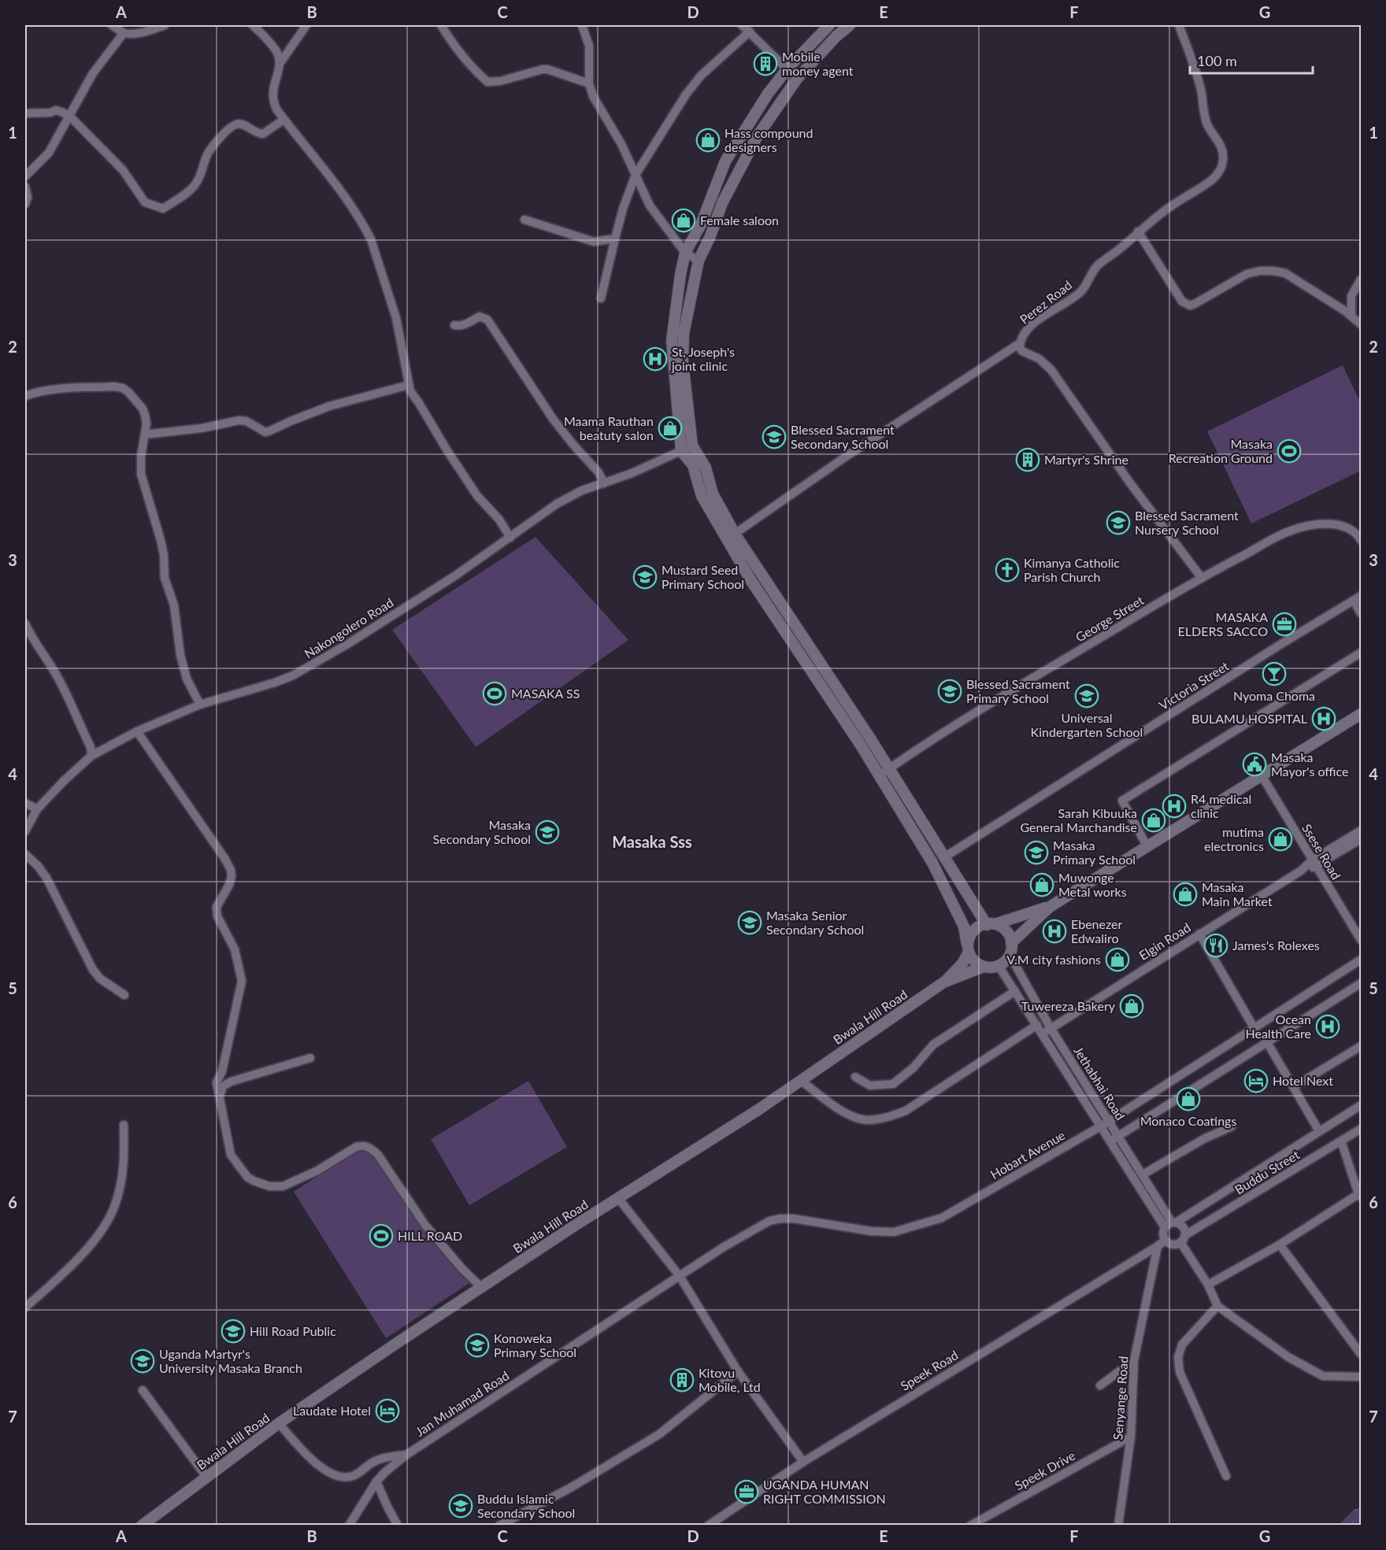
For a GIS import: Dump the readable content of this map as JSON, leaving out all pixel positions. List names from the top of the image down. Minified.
{"streets":{"street":["Perez Road","George Street","Nakongolero Road","Victoria Street","Ssese Road","Elgin Road","Bwala Hill Road","Jethabhai Road","Hobart Avenue","Buddu Street","Speek Road","Senyange Road","Jan Muhamad Road","Speek Drive"]},"crossings":[["Perez Road","George Street"],["Ssese Road","Elgin Road"],["Elgin Road","Jethabhai Road"],["Bwala Hill Road","Jethabhai Road"],["Jethabhai Road","Hobart Avenue"],["Jethabhai Road","Buddu Street"],["Jethabhai Road","Speek Road"],["Hobart Avenue","Jan Muhamad Road"],["Buddu Street","Speek Road"],["Speek Road","Senyange Road"],["Senyange Road","Speek Drive"]],"districts":["Masaka Sss"],"places":{"building":["Mobile money agent","Martyr's Shrine","Kitovu Mobile, Ltd"],"shop":["Hass compound designers","Female saloon","Maama Rauthan beatuty salon","Sarah Kibuuka General Marchandise","mutima electronics","Muwonge Metal works","Masaka Main Market","V.M city fashions","Tuwereza Bakery","Monaco Coatings"],"hospital":["St, Joseph's joint clinic","BULAMU HOSPITAL","R4 medical clinic","Ebenezer Edwaliro","Ocean Health Care"],"school or university":["Blessed Sacrament Secondary School","Blessed Sacrament Nursery School","Mustard Seed Primary School","Blessed Sacrament Primary School","Universal Kindergarten School","Masaka Secondary School","Masaka Primary School","Masaka Senior Secondary School","Hill Road Public","Konoweka Primary School","Uganda Martyr's University Masaka Branch","Buddu Islamic Secondary School"],"sports":["Masaka Recreation Ground","MASAKA SS","HILL ROAD"],"church":["Kimanya Catholic Parish Church"],"office":["MASAKA ELDERS SACCO","UGANDA HUMAN RIGHT COMMISSION"],"bar":["Nyoma Choma"],"public building":["Masaka Mayor's office"],"restaurant":["James's Rolexes"],"hotel":["Hotel Next","Laudate Hotel"]},"scale_bar":"100 m","grid":{"columns":["A","B","C","D","E","F","G"],"rows":["1","2","3","4","5","6","7"]}}
